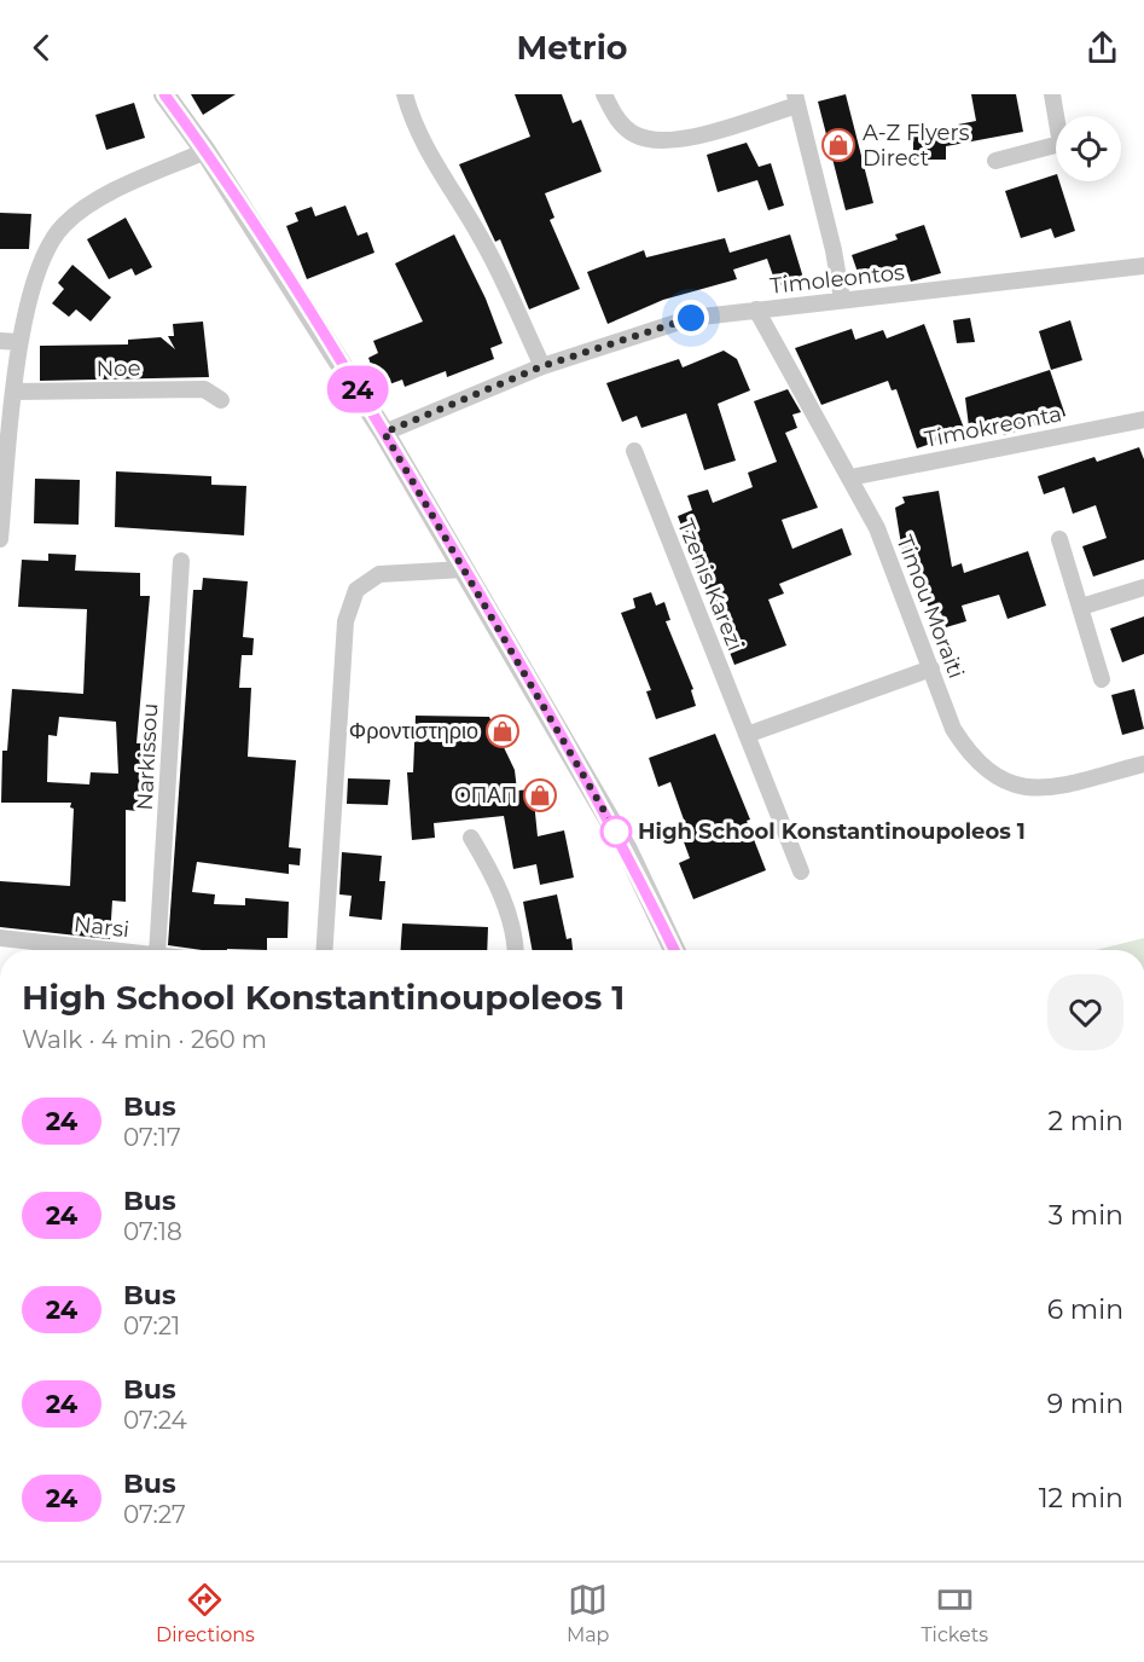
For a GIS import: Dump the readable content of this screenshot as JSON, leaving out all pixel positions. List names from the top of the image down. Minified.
{"streets":{"street":["Timoleontos","Noe","Timokreonta","Tzenis Karezi","Timou Moraiti","Narkissou","Narsi"]},"crossings":[["Timoleontos","Timou Moraiti"],["Timokreonta","Timou Moraiti"]],"places":{"shop":["A-Z Flyers Direct","Φροντιστηριο","ΟΠΑΠ"],"other":["High School Konstantinoupoleos 1"]},"lines":["bus line 24"],"page":{"header":"Metrio","on_map":"24","heading":["High School Konstantinoupoleos 1","Walk · 4 min · 260 m"],"list":[{"mark":"24","name":"Bus","note":"07:17","value":"2 min"},{"mark":"24","name":"Bus","note":"07:18","value":"3 min"},{"mark":"24","name":"Bus","note":"07:21","value":"6 min"},{"mark":"24","name":"Bus","note":"07:24","value":"9 min"},{"mark":"24","name":"Bus","note":"07:27","value":"12 min"}],"tabs":["Directions","Map","Tickets"]}}
